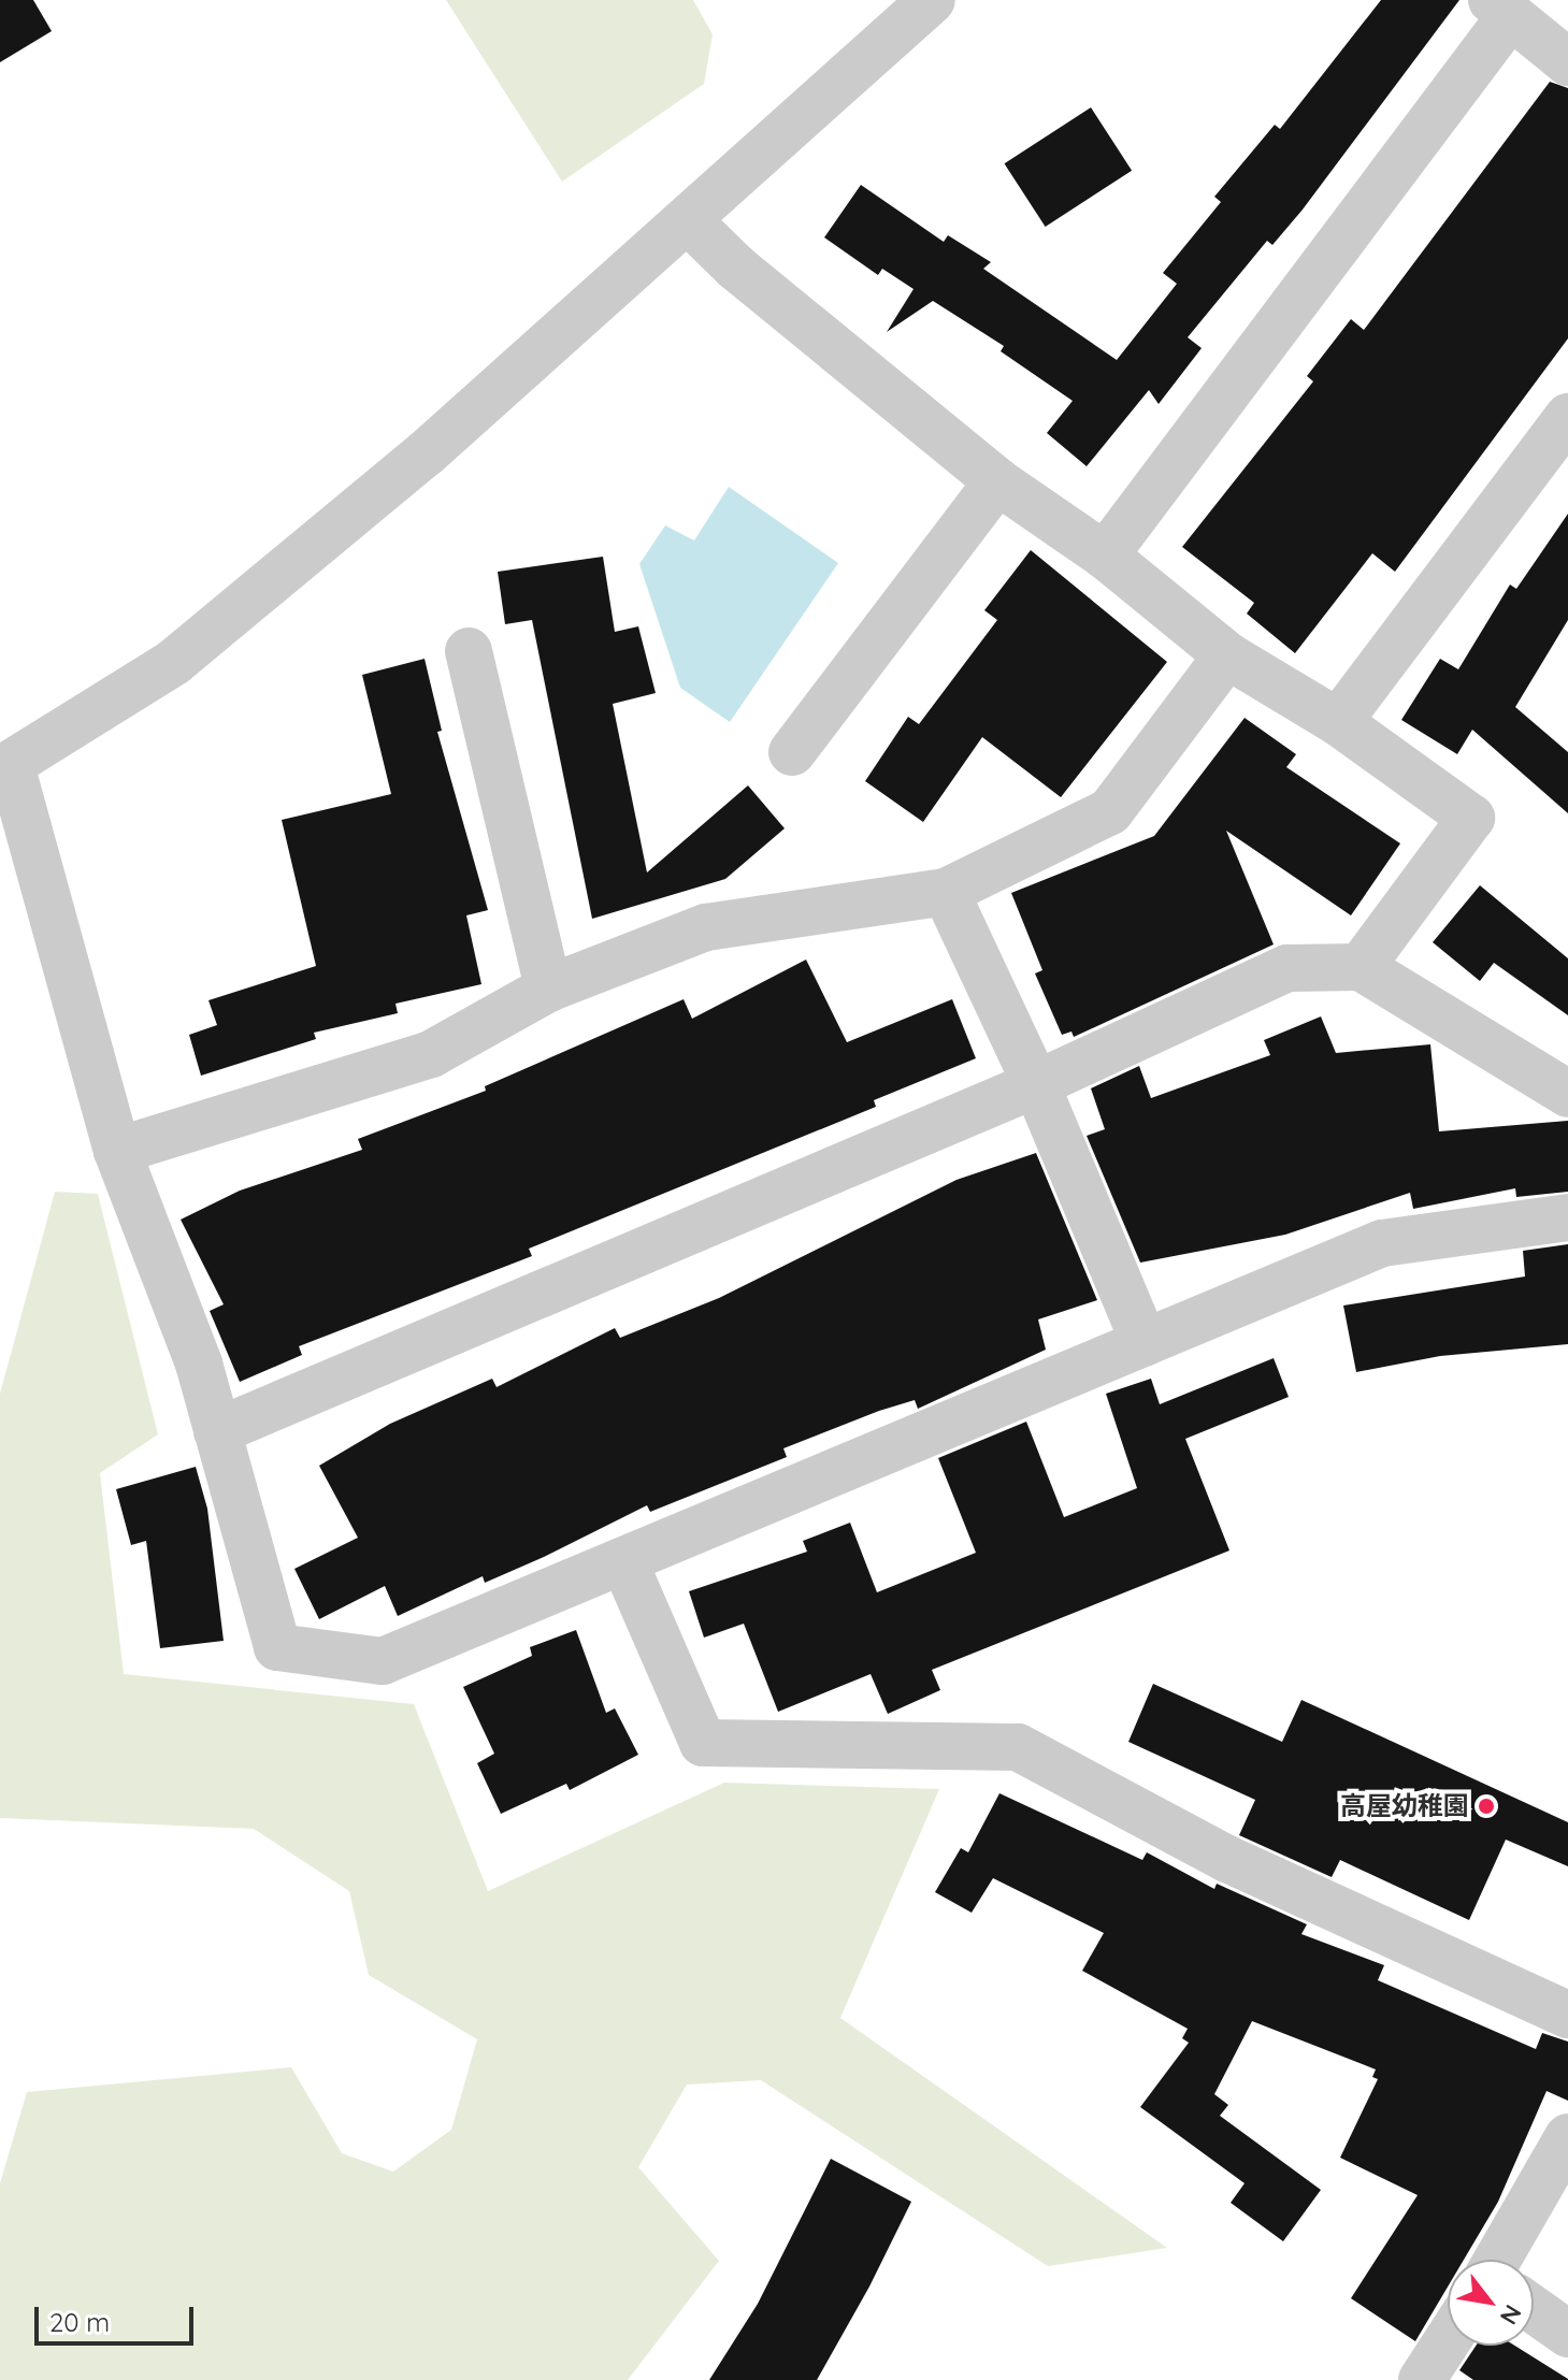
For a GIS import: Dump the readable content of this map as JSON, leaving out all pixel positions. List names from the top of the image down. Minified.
{"places":["高屋幼稚園"],"scale_bar":"20 m","north":"bottom right"}
